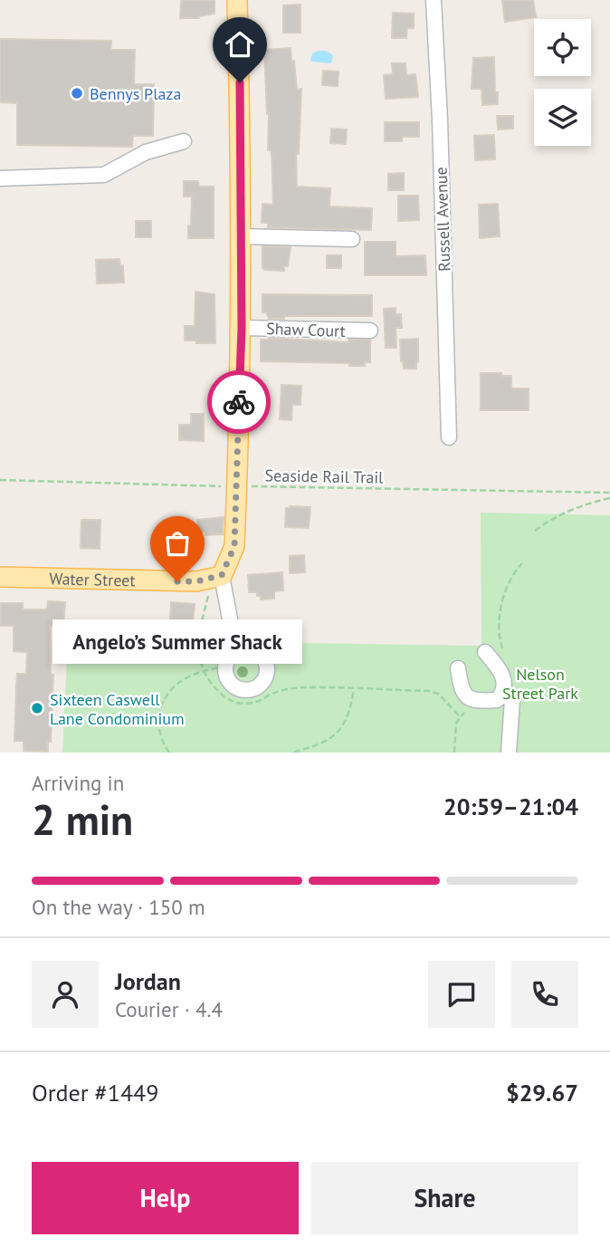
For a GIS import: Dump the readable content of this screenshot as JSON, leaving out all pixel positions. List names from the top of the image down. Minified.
{"streets":{"main road":["Water Street"],"street":["Russell Avenue","Shaw Court"],"path":["Seaside Rail Trail"]},"parks":["Nelson Street Park"],"places":["Bennys Plaza","Angelo’s Summer Shack","Sixteen Caswell Lane Condominium"],"page":{"bubble":"Angelo’s Summer Shack","heading":["2 min","Arriving in","20:59–21:04"],"panel":["Jordan","Courier · 4.4","Order #1449","$29.67"],"bar":"On the way · 150 m","buttons":["Help","Share"]}}
